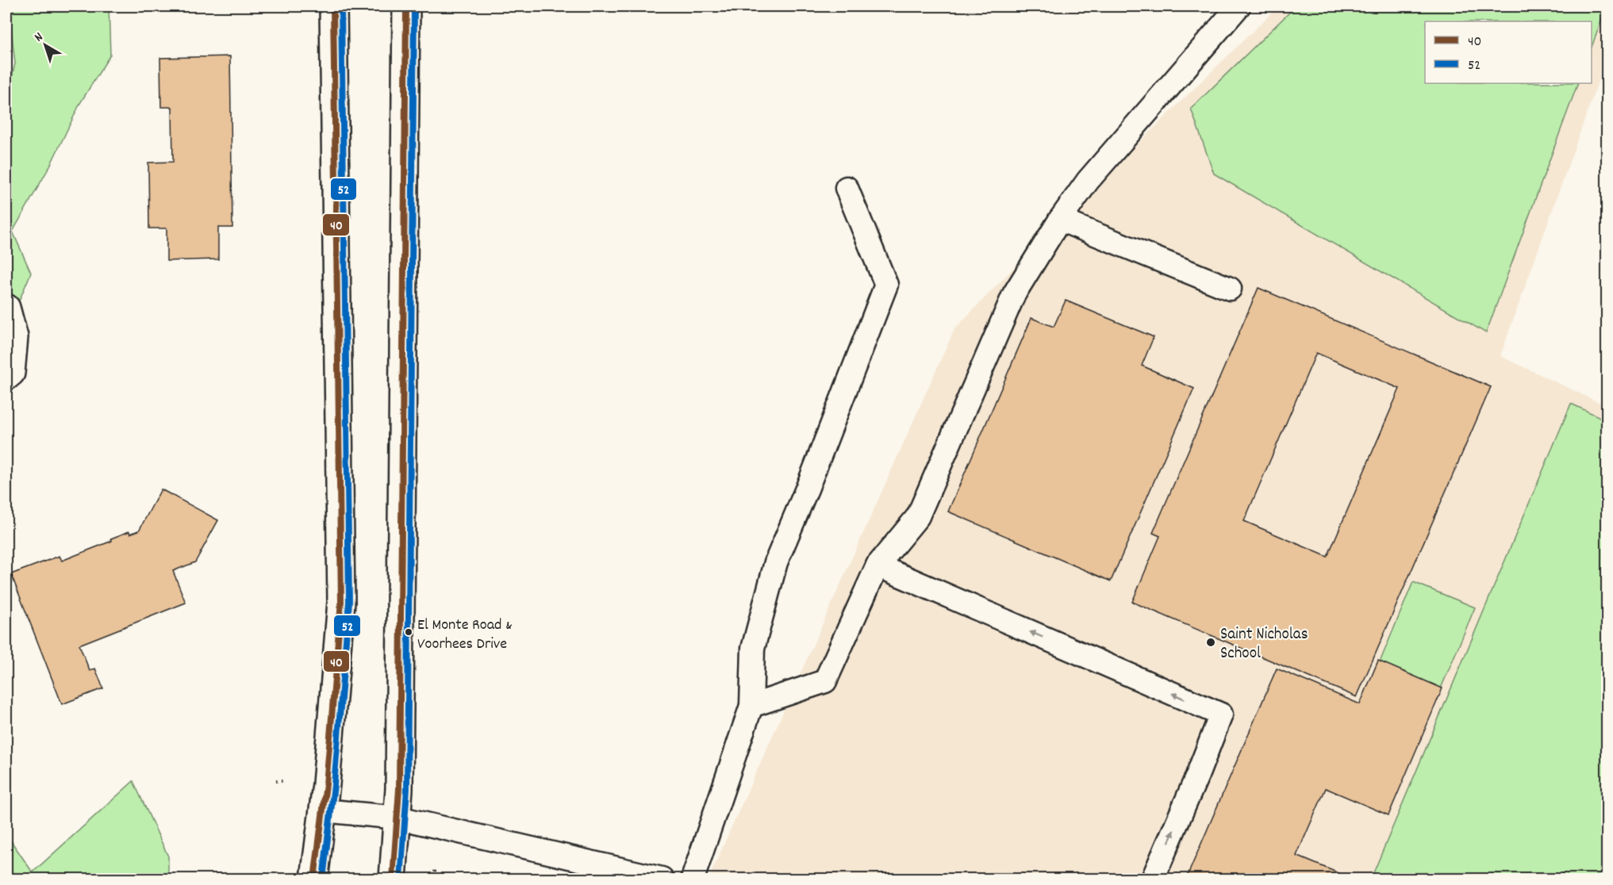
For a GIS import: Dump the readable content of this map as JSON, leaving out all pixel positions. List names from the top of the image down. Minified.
{"places":["El Monte Road & Voorhees Drive","Saint Nicholas School"],"lines":["transit line 40","transit line 52"],"legend":["40","52"],"north":"top left"}
